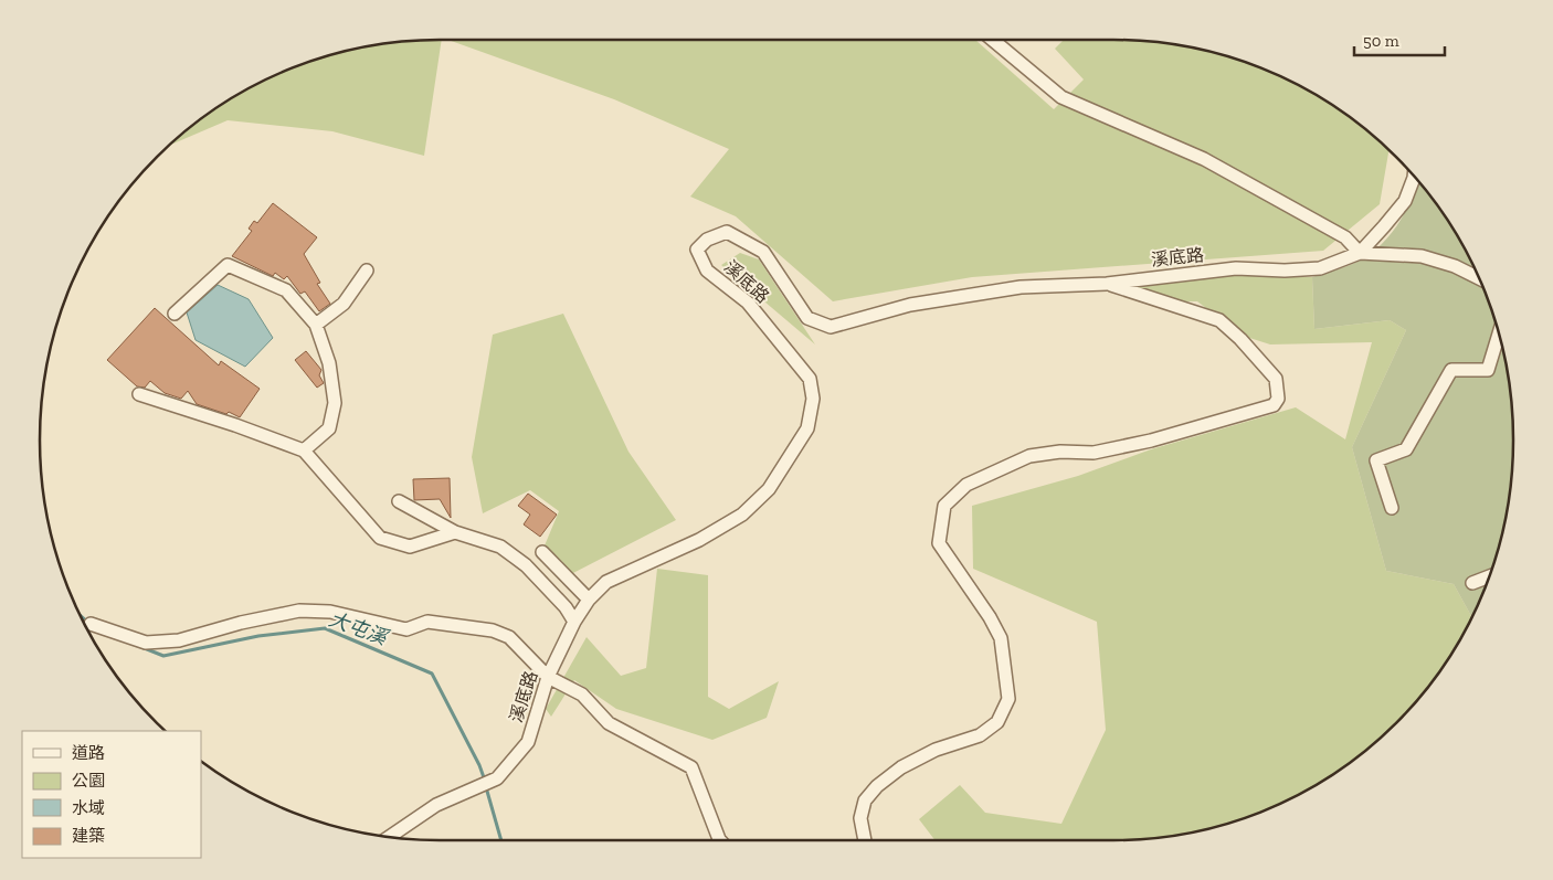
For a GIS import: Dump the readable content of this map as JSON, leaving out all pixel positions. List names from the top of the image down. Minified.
{"streets":{"street":["溪底路"]},"water":["大屯溪"],"legend":["道路","公園","水域","建築"],"scale_bar":"50 m"}
